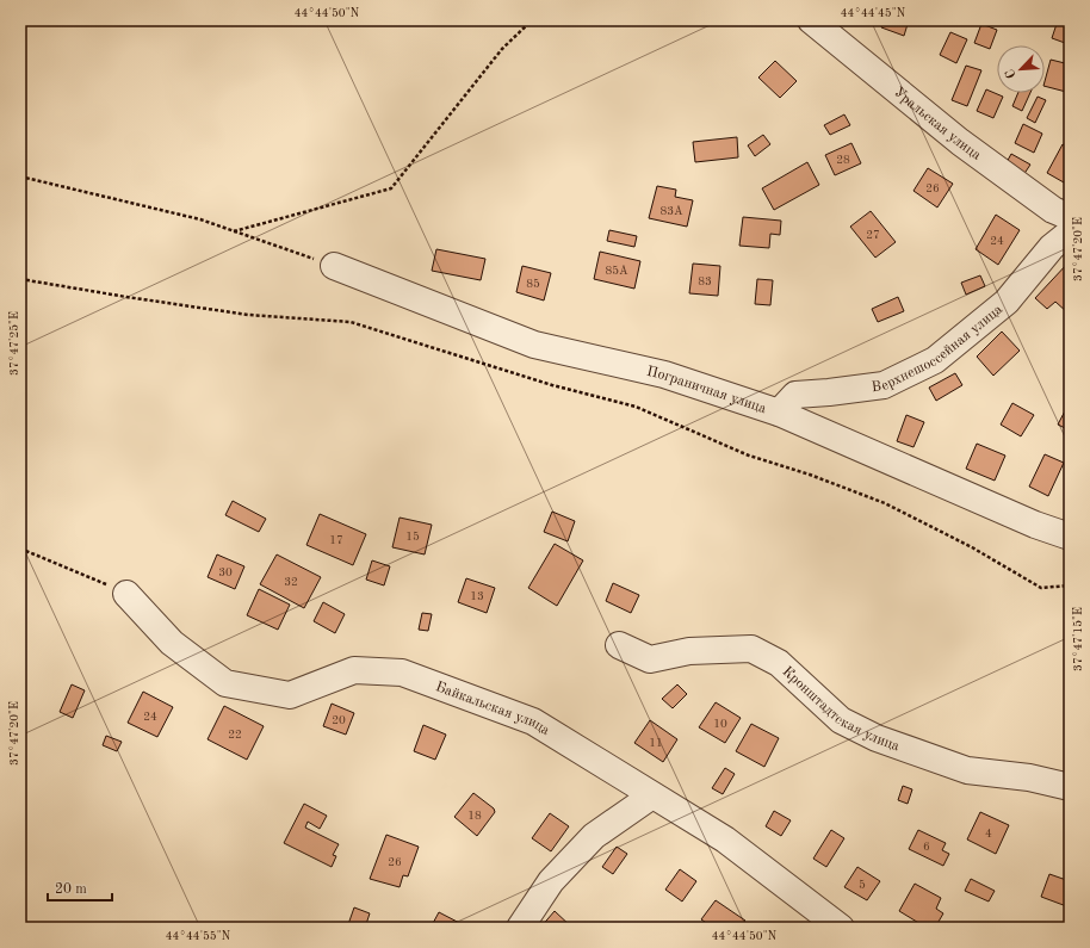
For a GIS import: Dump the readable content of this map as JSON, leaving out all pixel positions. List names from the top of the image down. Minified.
{"streets":{"street":["Уральская улица","Верхнешоссейная улица","Пограничная улица","Кронштадтская улица","Байкальская улица"]},"crossings":[["Верхнешоссейная улица","Пограничная улица"]],"house_numbers":["28","26","83А","27","24","85А","83","85","15","17","30","32","13","24","20","10","22","11","18","4","6","26","5"],"scale_bar":"20 m","north":"bottom left","coordinates":["44°44'50\"N","44°44'45\"N","37°47'20\"E","37°47'25\"E","37°47'15\"E","44°44'55\"N"]}
